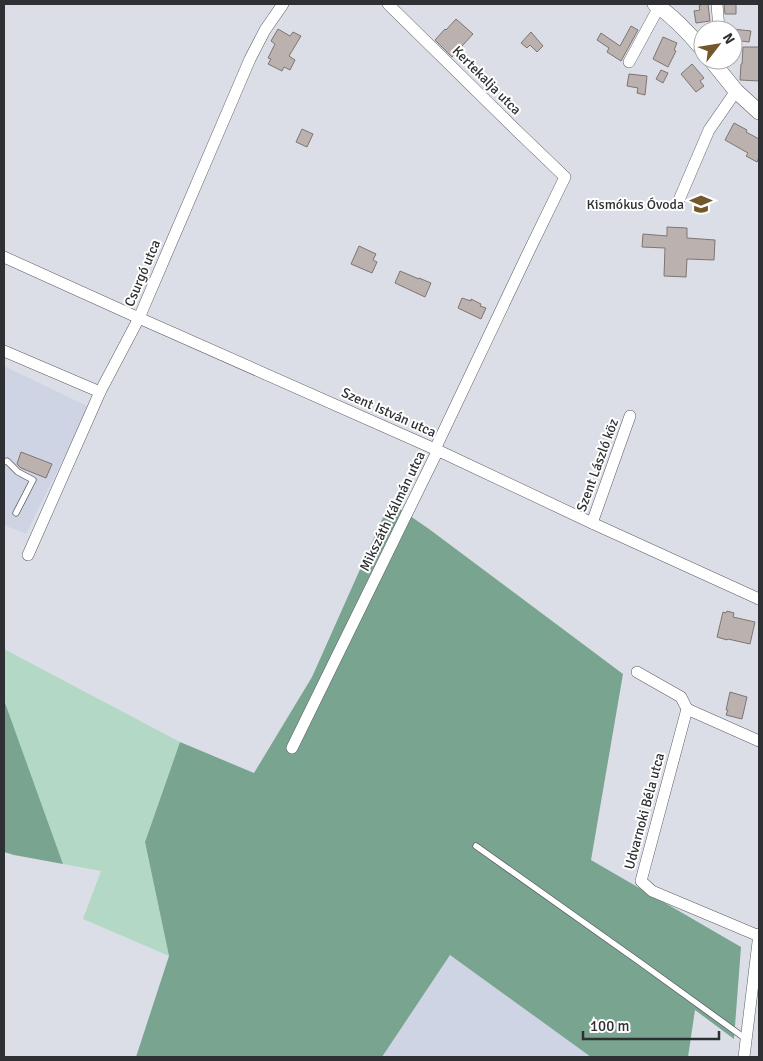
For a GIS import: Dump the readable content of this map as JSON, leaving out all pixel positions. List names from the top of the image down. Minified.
{"streets":{"street":["Kertekalja utca","Csurgó utca","Szent István utca","Szent László köz","Mikszáth Kálmán utca","Udvarnoki Béla utca"]},"crossings":[["Kertekalja utca","Mikszáth Kálmán utca"],["Csurgó utca","Szent István utca"],["Szent István utca","Szent László köz"],["Szent István utca","Mikszáth Kálmán utca"]],"places":{"school or university":["Kismókus Óvoda"]},"scale_bar":"100 m","north":"top right"}
